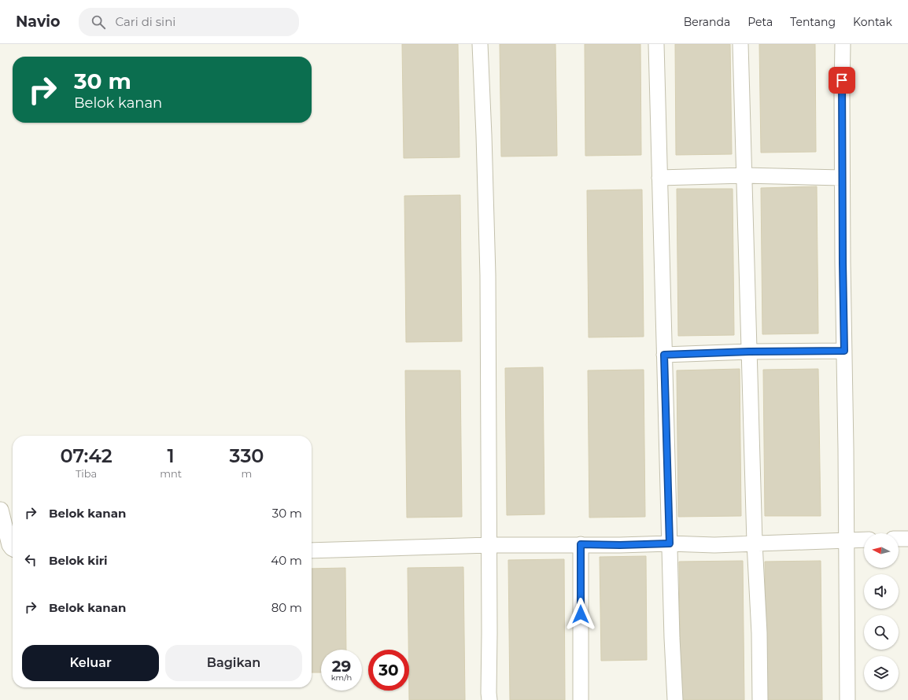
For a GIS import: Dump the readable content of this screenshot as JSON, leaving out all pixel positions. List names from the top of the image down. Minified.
{"north":"left","page":{"header":"Navio","search":"Cari di sini","nav":["Beranda","Peta","Tentang","Kontak"],"turn":["30 m","Belok kanan"],"eta":["07:42","Tiba","1","mnt","330","m"],"list":[{"name":"Belok kanan","value":"30 m"},{"name":"Belok kiri","value":"40 m"},{"name":"Belok kanan","value":"80 m"}],"buttons":["Keluar","Bagikan"],"speed":"29 km/h","limit":"30"}}
